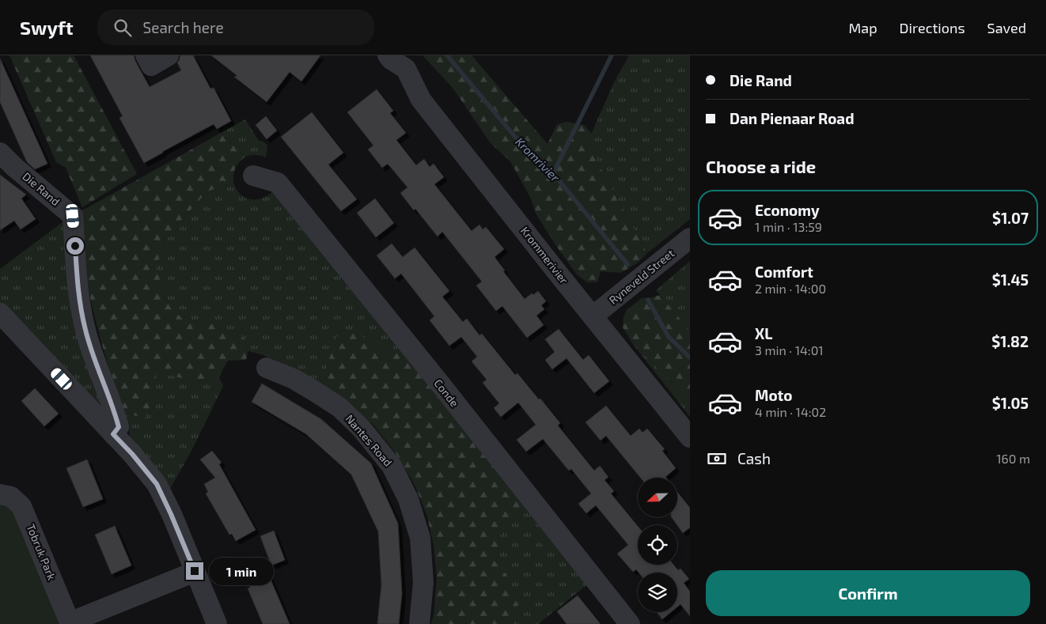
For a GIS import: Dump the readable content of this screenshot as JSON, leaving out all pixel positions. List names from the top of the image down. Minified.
{"streets":{"street":["Die Rand","Krommerivier","Ryneveld Street","Conde","Nantes Road","Tobruk Park"]},"crossings":[["Krommerivier","Ryneveld Street"]],"water":["Kromrivier"],"north":"left","page":{"header":"Swyft","search":"Search here","nav":["Map","Directions","Saved"],"banner":["Die Rand","Dan Pienaar Road"],"heading":"Choose a ride","list":[{"name":"Economy","note":"1 min · 13:59","value":"$1.07"},{"name":"Comfort","note":"2 min · 14:00","value":"$1.45"},{"name":"XL","note":"3 min · 14:01","value":"$1.82"},{"name":"Moto","note":"4 min · 14:02","value":"$1.05"}],"pay":["Cash","160 m"],"bubble":"1 min","buttons":"Confirm"}}
